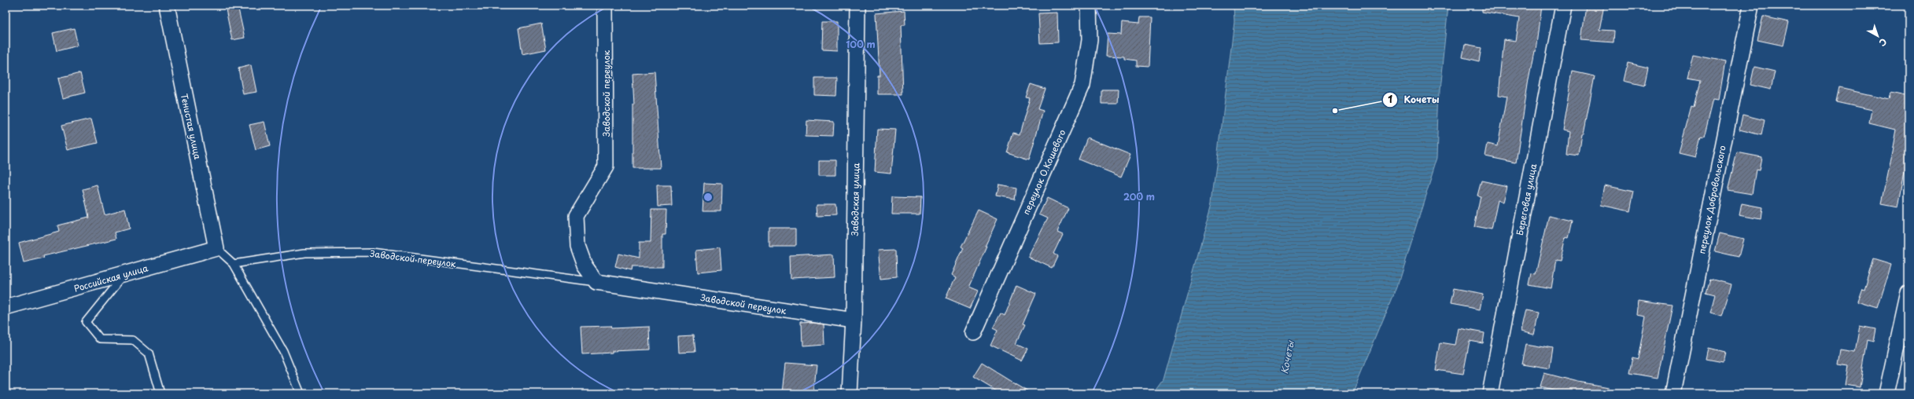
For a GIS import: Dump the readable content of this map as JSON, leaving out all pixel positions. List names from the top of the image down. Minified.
{"streets":{"street":["Заводской переулок","Тенистая улица","переулок О.Кошевого","Заводская улица","Береговая улица","переулок Добровольского","Российская улица"]},"crossings":[["Заводской переулок","Заводская улица"],["Тенистая улица","Российская улица"]],"water":["Кочеты"],"places":["Кочеты"],"north":"bottom right","rings":["100 m","200 m"]}
